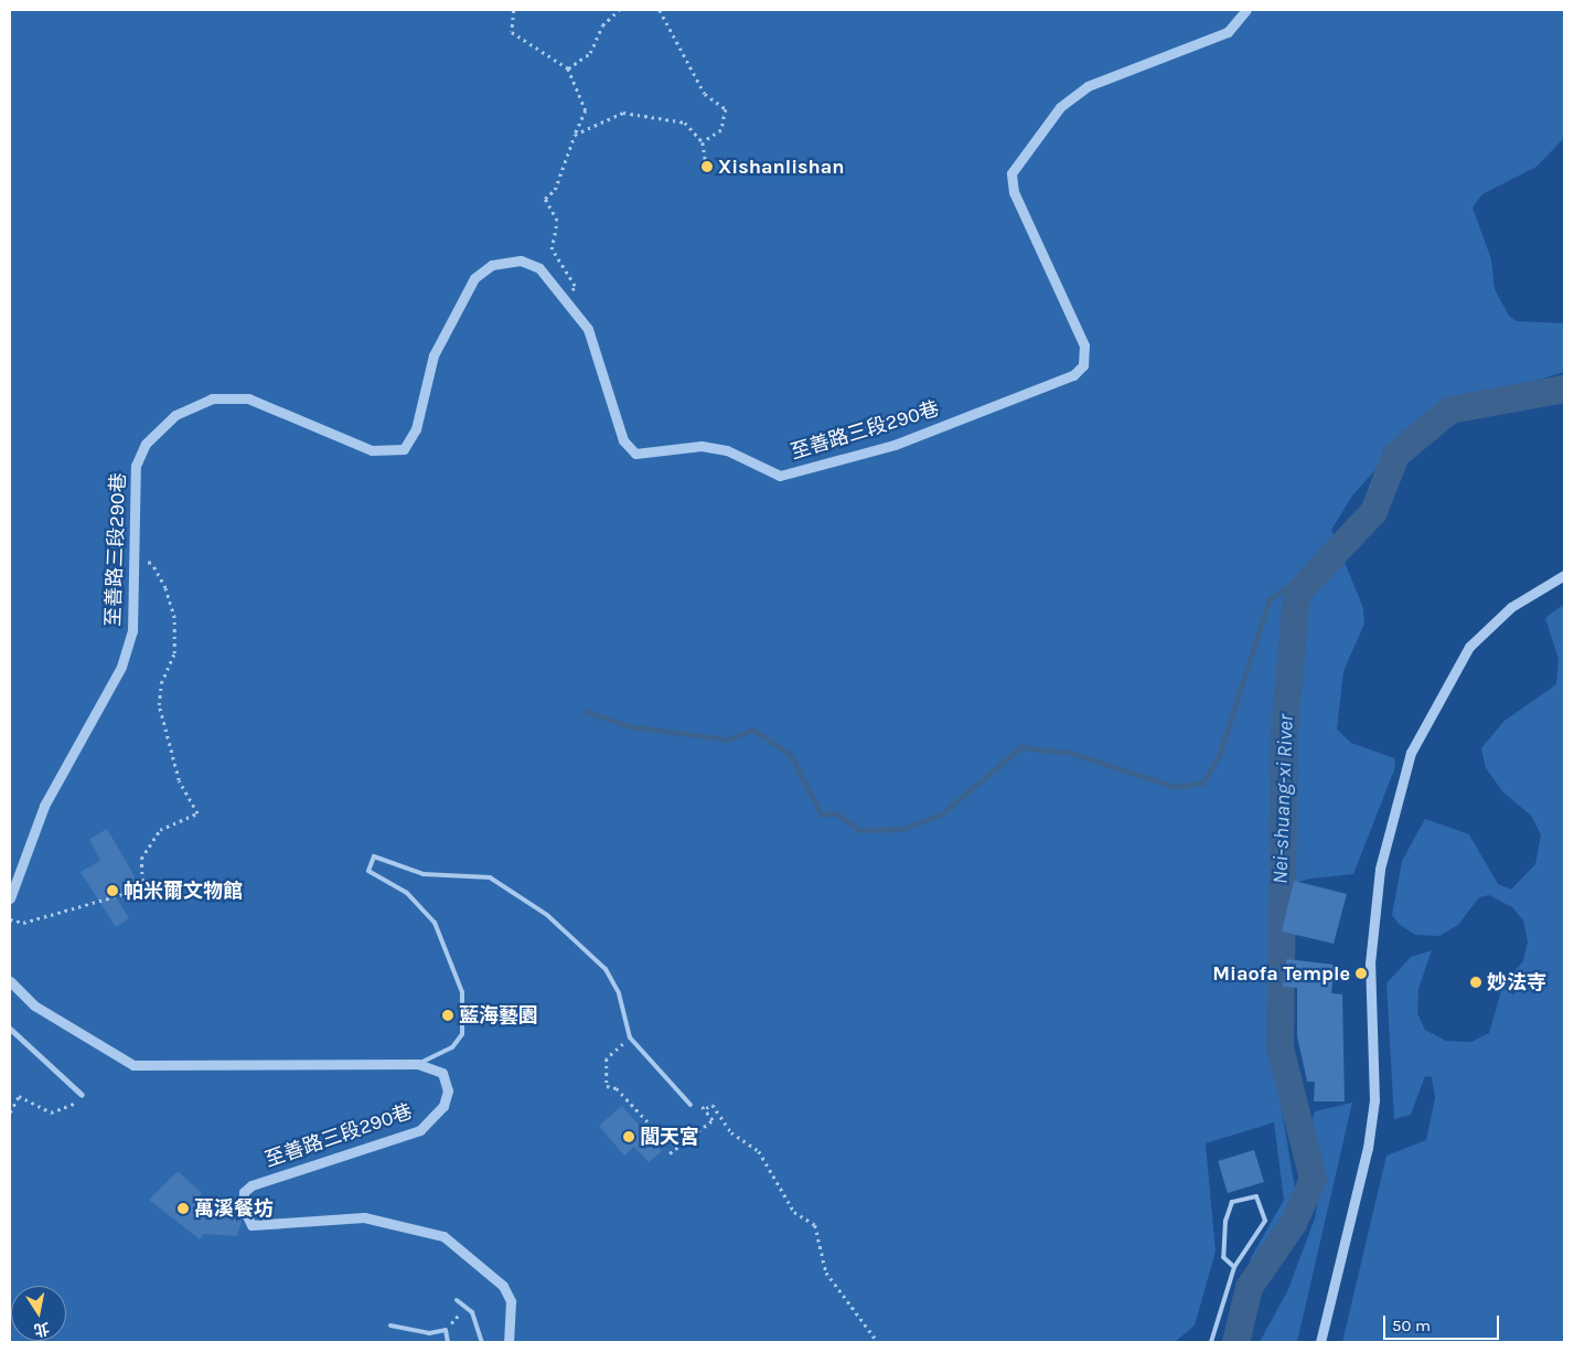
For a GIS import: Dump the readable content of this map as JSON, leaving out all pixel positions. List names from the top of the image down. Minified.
{"streets":{"street":["至善路三段290巷"]},"water":["Nei-shuang-xi River"],"places":["Xishanlishan","帕米爾文物館","Miaofa Temple","妙法寺","藍海藝園","閭天宮","萬溪餐坊"],"scale_bar":"50 m","north":"bottom"}
